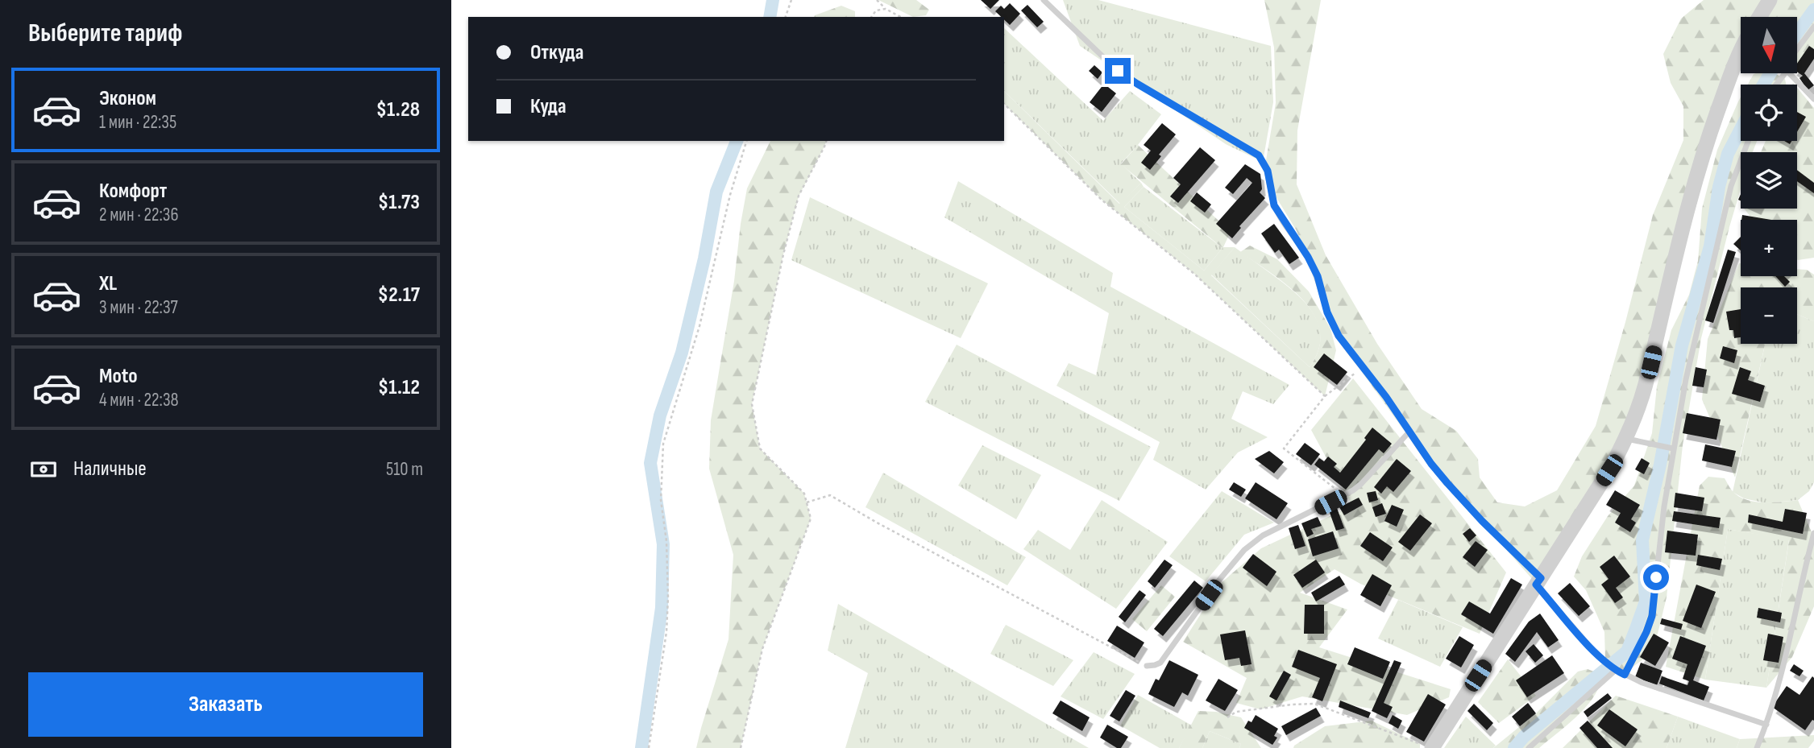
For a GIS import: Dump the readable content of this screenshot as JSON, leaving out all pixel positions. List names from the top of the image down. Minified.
{"north":"bottom","page":{"heading":"Выберите тариф","map_buttons":["+","−"],"banner":["Откуда","Куда"],"list":[{"name":"Эконом","note":"1 мин · 22:35","value":"$1.28"},{"name":"Комфорт","note":"2 мин · 22:36","value":"$1.73"},{"name":"XL","note":"3 мин · 22:37","value":"$2.17"},{"name":"Moto","note":"4 мин · 22:38","value":"$1.12"}],"pay":["Наличные","510 m"],"buttons":"Заказать"}}
